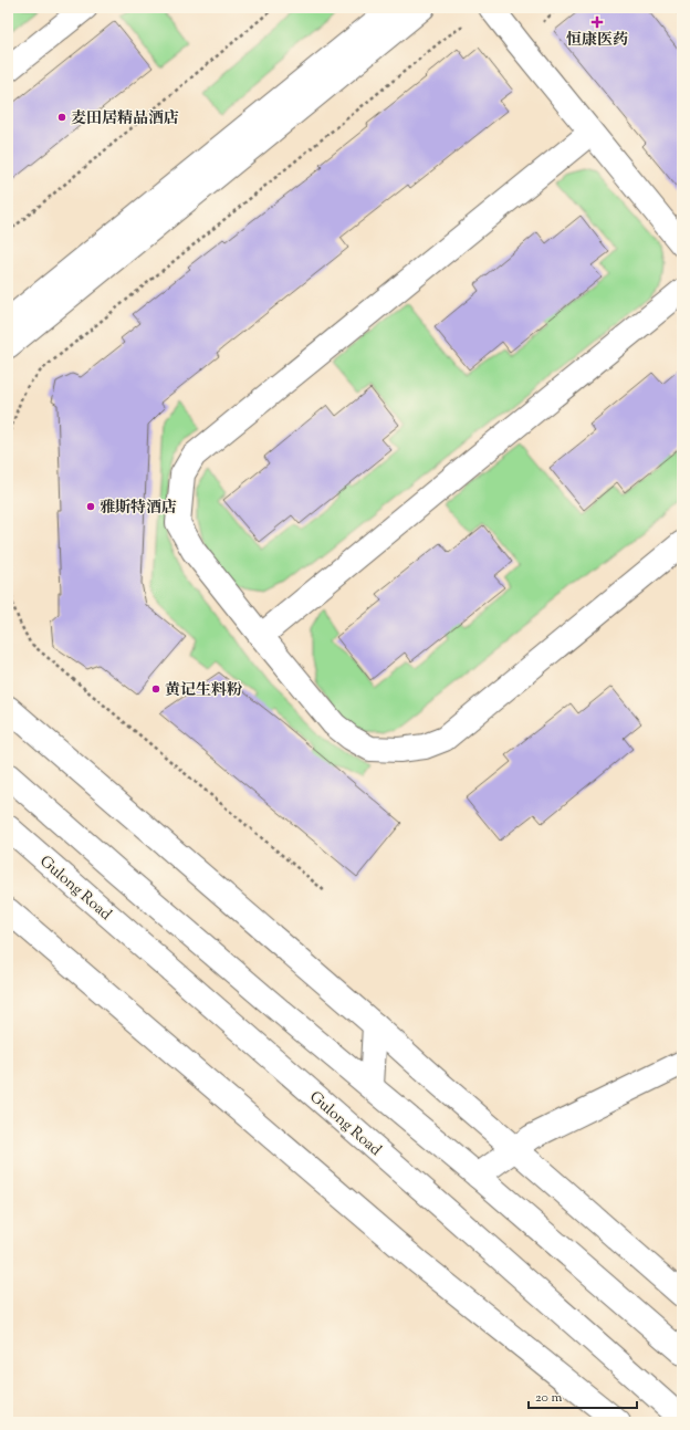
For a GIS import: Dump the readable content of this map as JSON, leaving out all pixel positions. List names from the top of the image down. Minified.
{"streets":{"street":["Gulong Road"]},"places":{"health":["恒康医药"],"other":["麦田居精品酒店","雅斯特酒店","黄记生料粉"]},"scale_bar":"20 m"}
